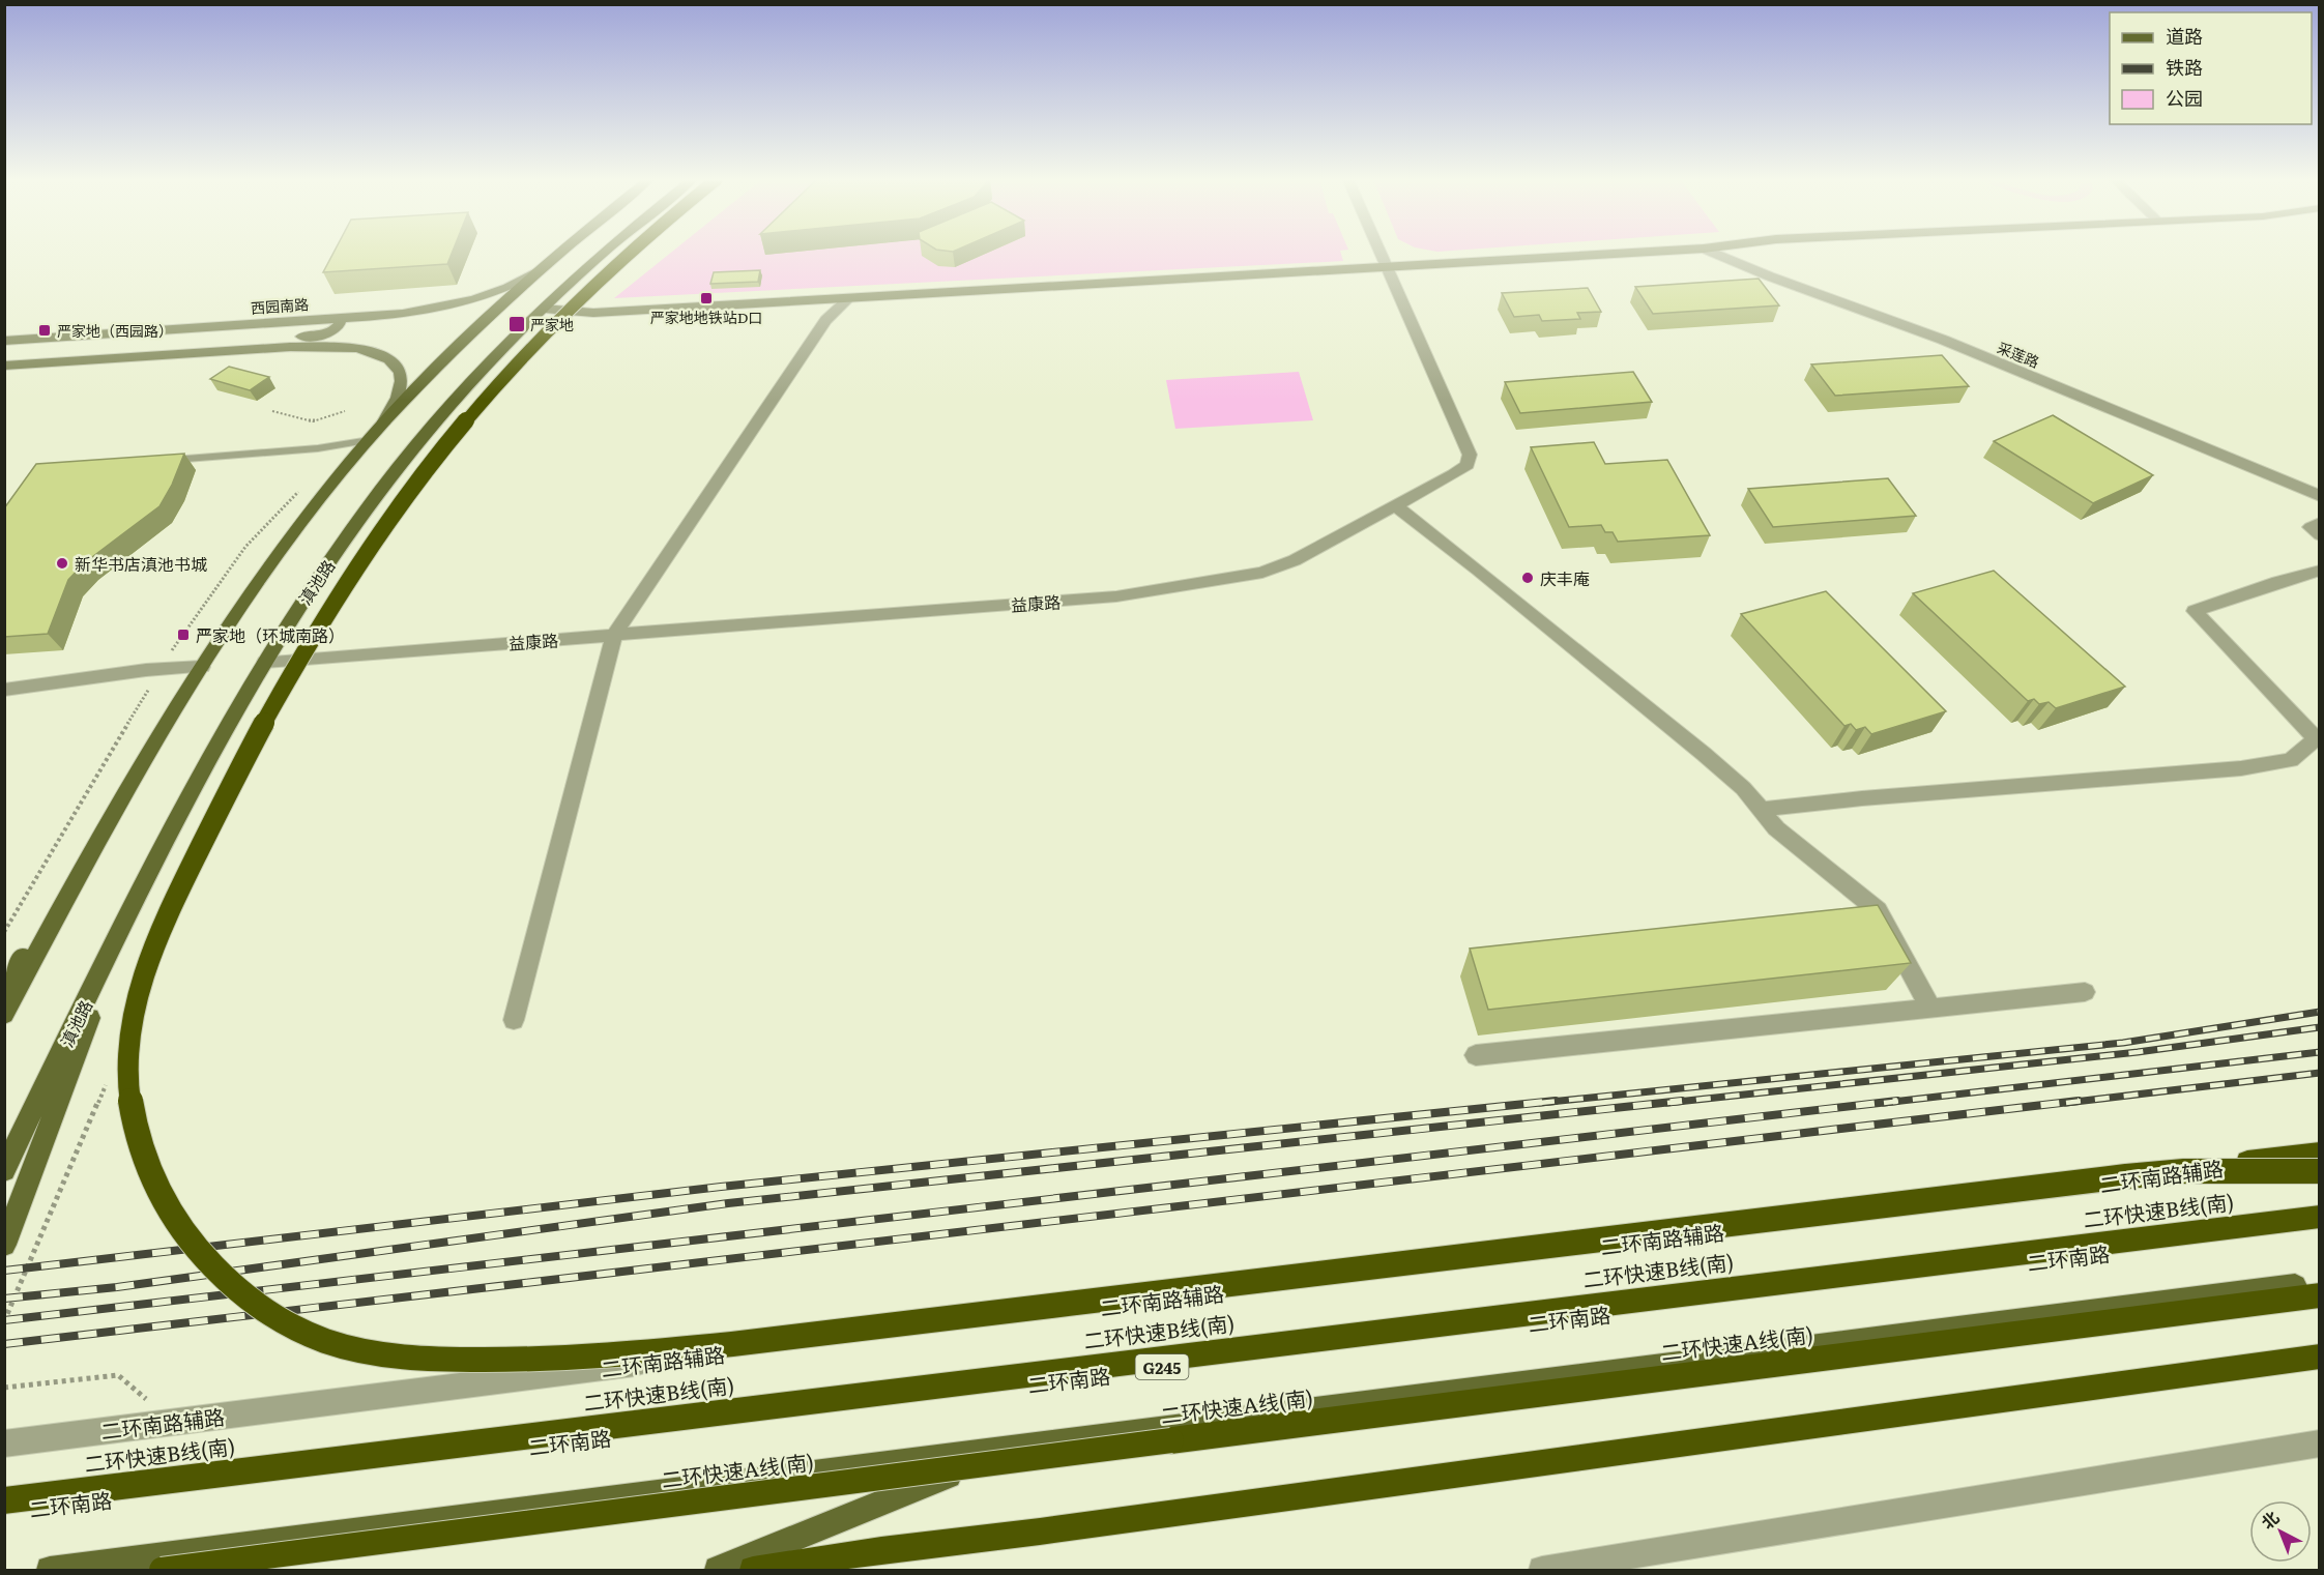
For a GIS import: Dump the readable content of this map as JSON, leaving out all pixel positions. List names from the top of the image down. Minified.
{"streets":{"highway":["二环快速B线(南)","二环快速A线(南)"],"main road":["滇池路","二环南路","G245"],"street":["西园南路","采莲路","益康路","二环南路辅路"]},"crossings":[["滇池路","益康路"],["二环快速B线(南)","二环南路"]],"places":{"transit":["严家地地铁站D口","严家地","严家地（西园路）","严家地（环城南路）"],"other":["新华书店滇池书城","庆丰庵"]},"legend":["道路","铁路","公园"],"north":"top left"}
